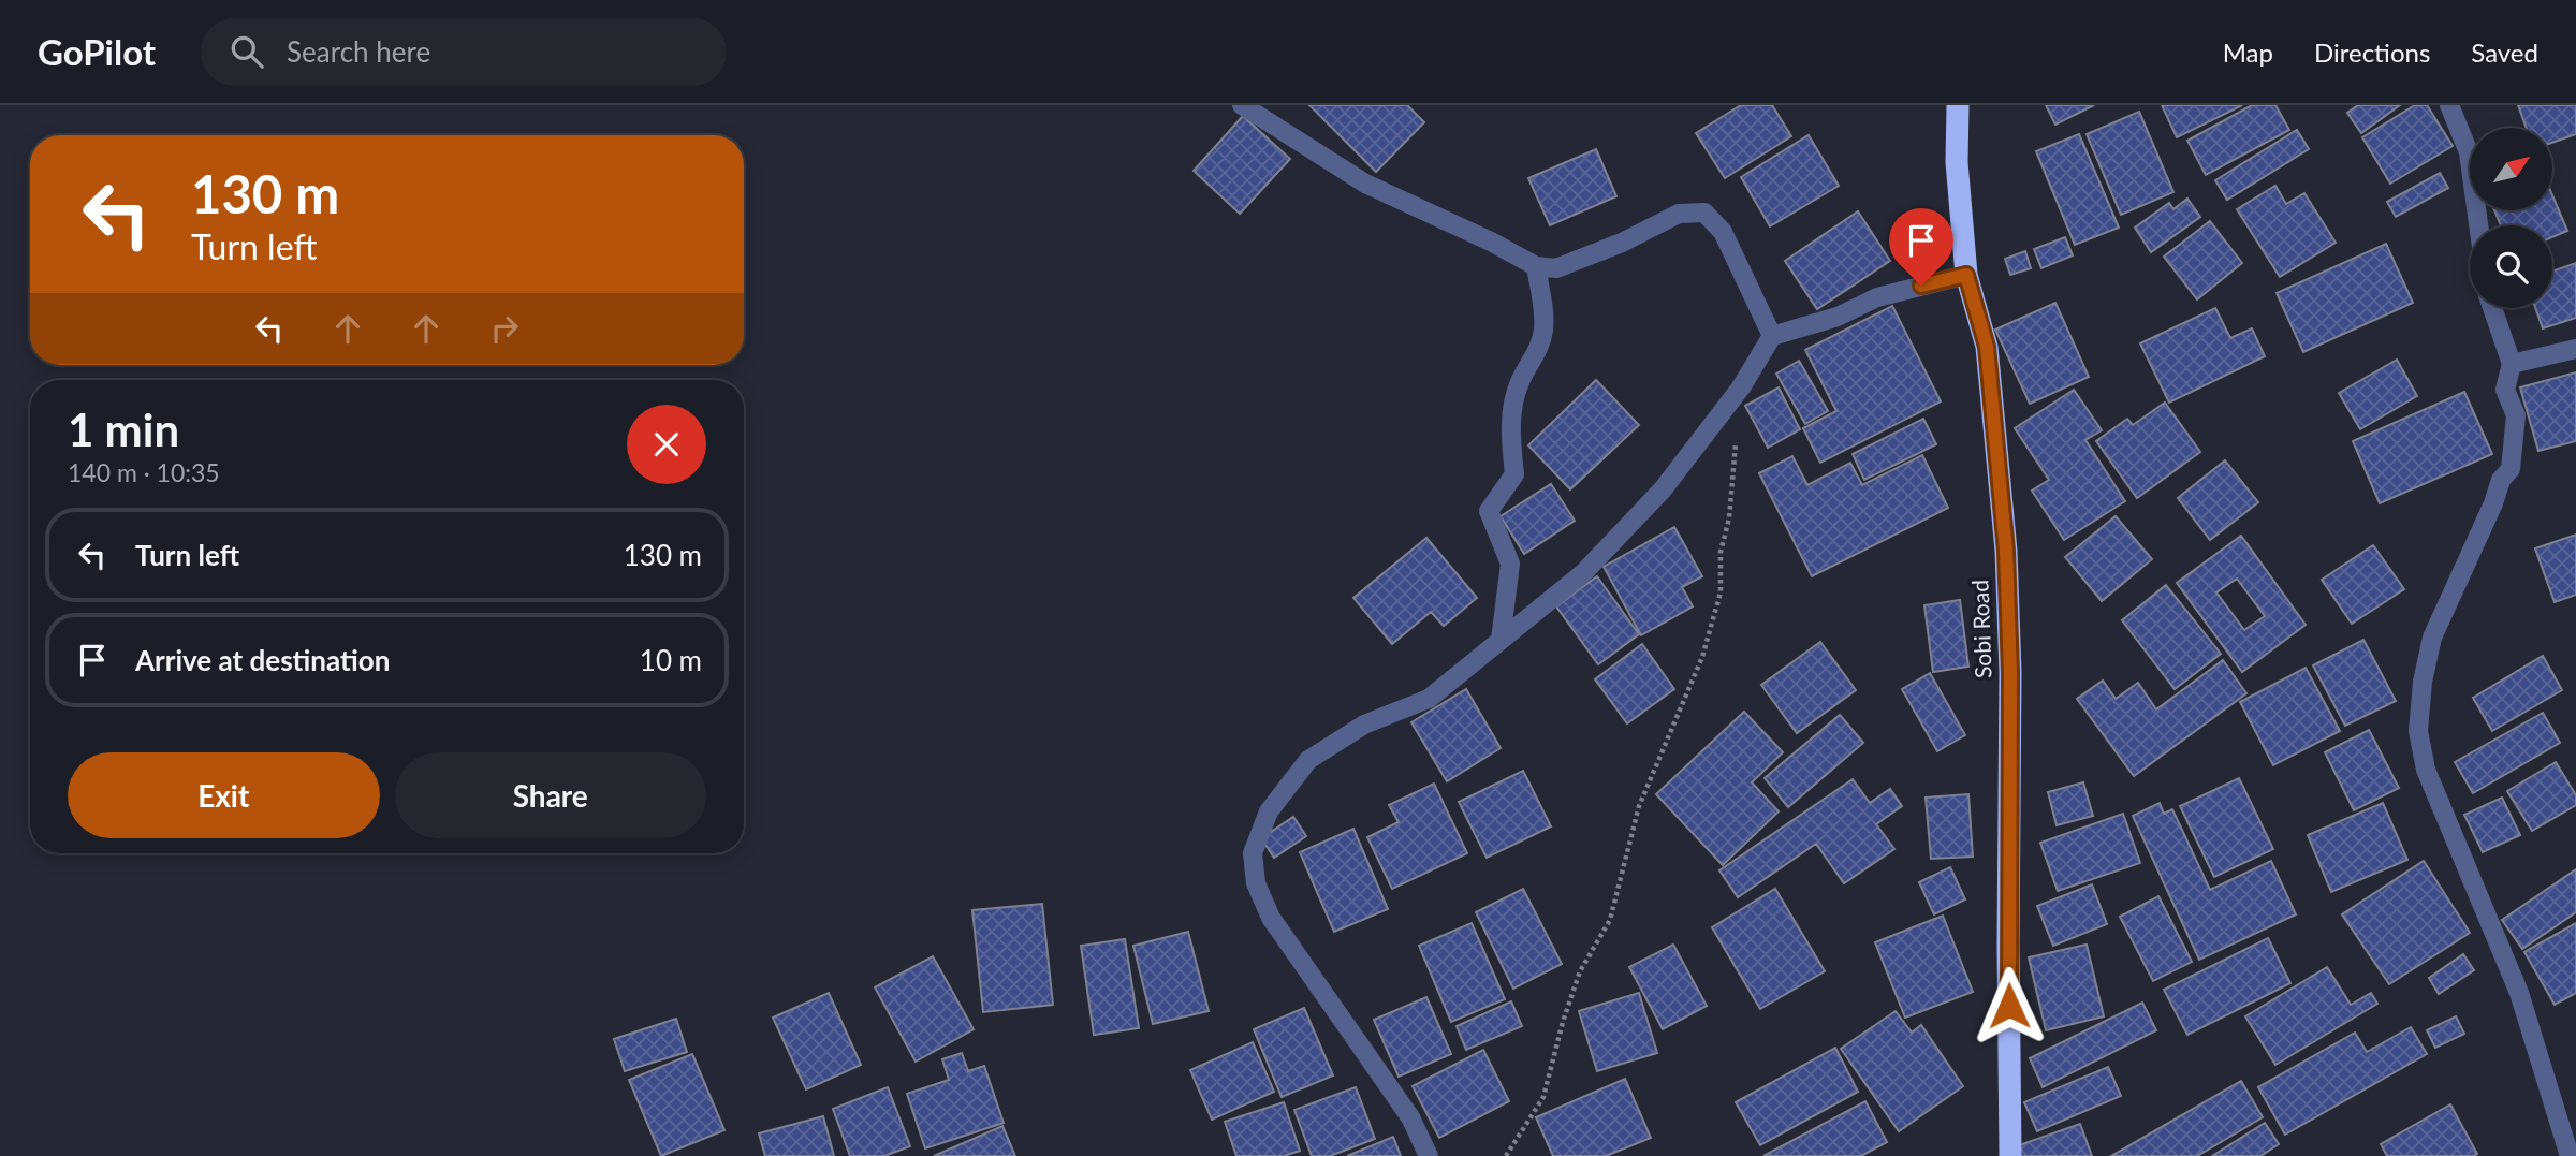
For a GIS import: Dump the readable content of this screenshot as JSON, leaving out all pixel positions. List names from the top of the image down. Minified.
{"streets":{"highway":["Sobi Road"]},"north":"top right","page":{"header":"GoPilot","search":"Search here","nav":["Map","Directions","Saved"],"turn":["130 m","Turn left"],"heading":["1 min","140 m · 10:35"],"list":[{"name":"Turn left","value":"130 m"},{"name":"Arrive at destination","value":"10 m"}],"buttons":["Exit","Share"]}}
